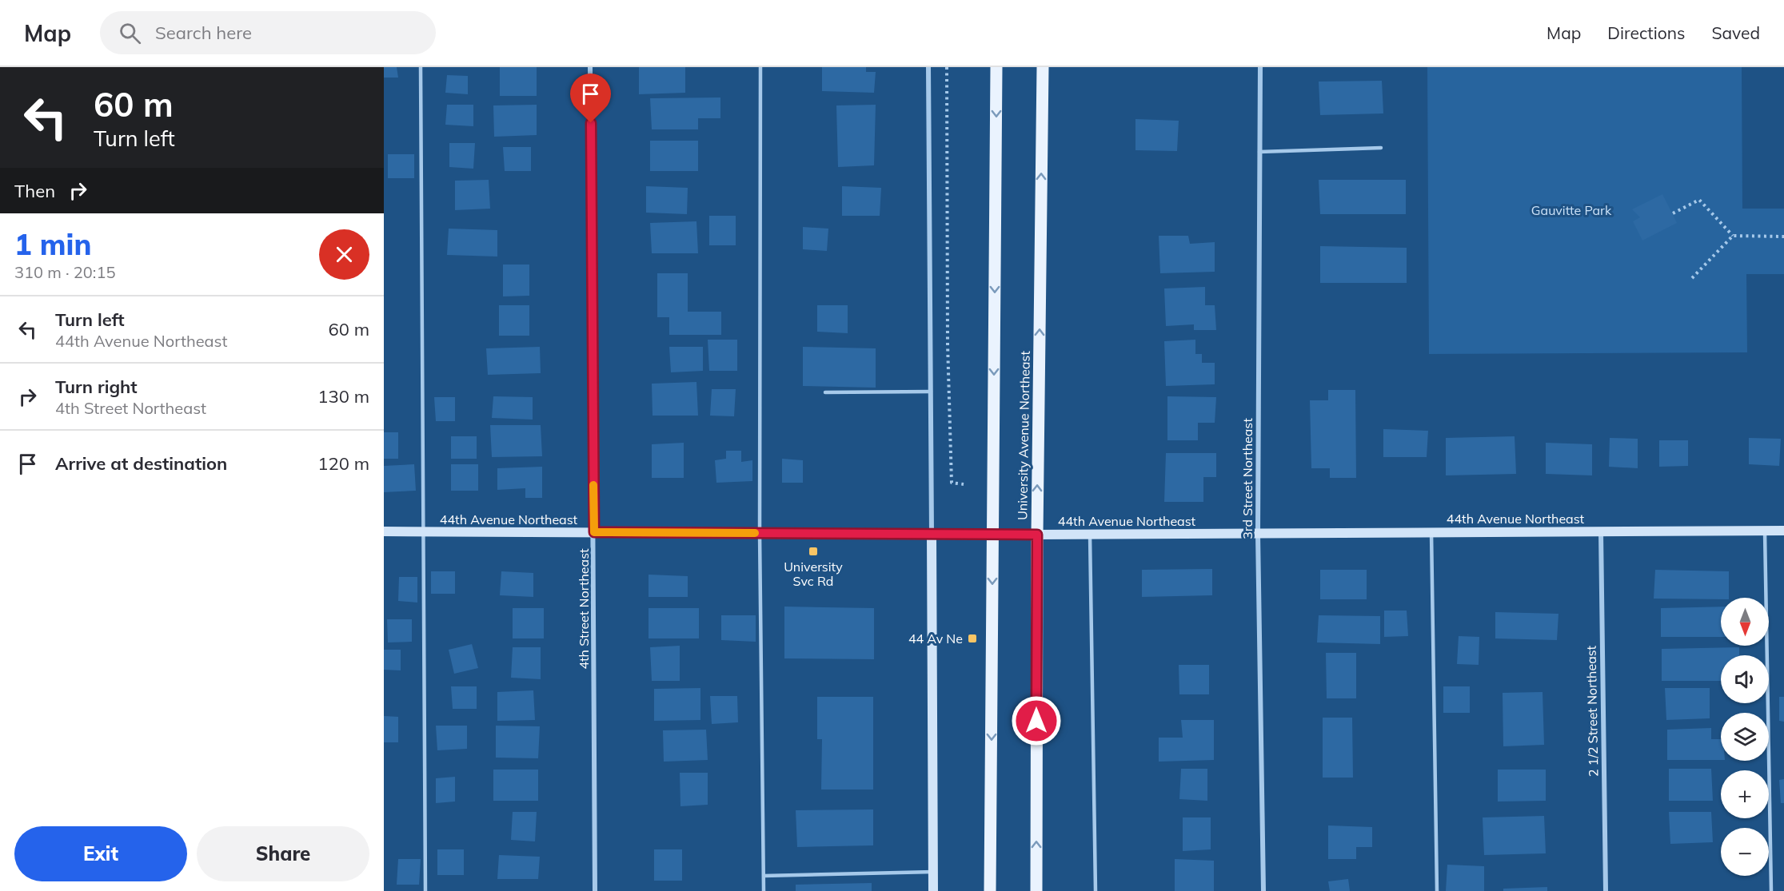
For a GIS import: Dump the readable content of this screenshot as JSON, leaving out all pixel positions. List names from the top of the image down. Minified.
{"streets":{"main road":["University Avenue Northeast"],"street":["3rd Street Northeast","44th Avenue Northeast","4th Street Northeast","2 1/2 Street Northeast"]},"crossings":[["University Avenue Northeast","44th Avenue Northeast"],["3rd Street Northeast","44th Avenue Northeast"],["44th Avenue Northeast","4th Street Northeast"],["44th Avenue Northeast","2 1/2 Street Northeast"]],"parks":["Gauvitte Park"],"places":{"transit":["University Svc Rd","44 Av Ne"]},"north":"bottom","page":{"header":"Map","search":"Search here","nav":["Map","Directions","Saved"],"turn":["60 m","Turn left"],"then":"Then","heading":["1 min","310 m · 20:15"],"list":[{"name":"Turn left","note":"44th Avenue Northeast","value":"60 m"},{"name":"Turn right","note":"4th Street Northeast","value":"130 m"},{"name":"Arrive at destination","value":"120 m"}],"map_buttons":["+","−"],"buttons":["Exit","Share"]}}
